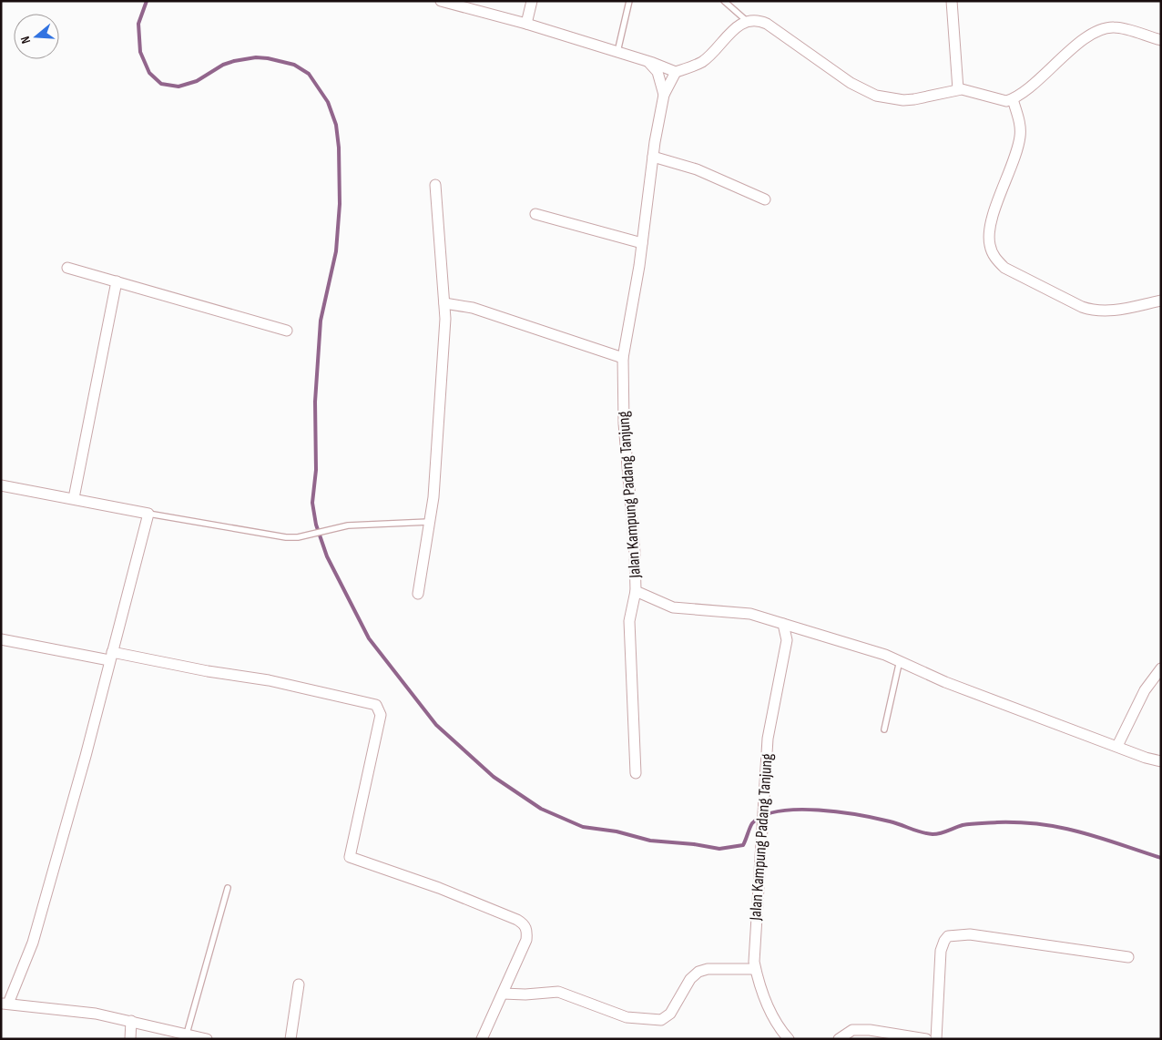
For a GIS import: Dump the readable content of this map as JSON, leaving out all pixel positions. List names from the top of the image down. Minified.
{"streets":{"street":["Jalan Kampung Padang Tanjung"]},"north":"left"}
